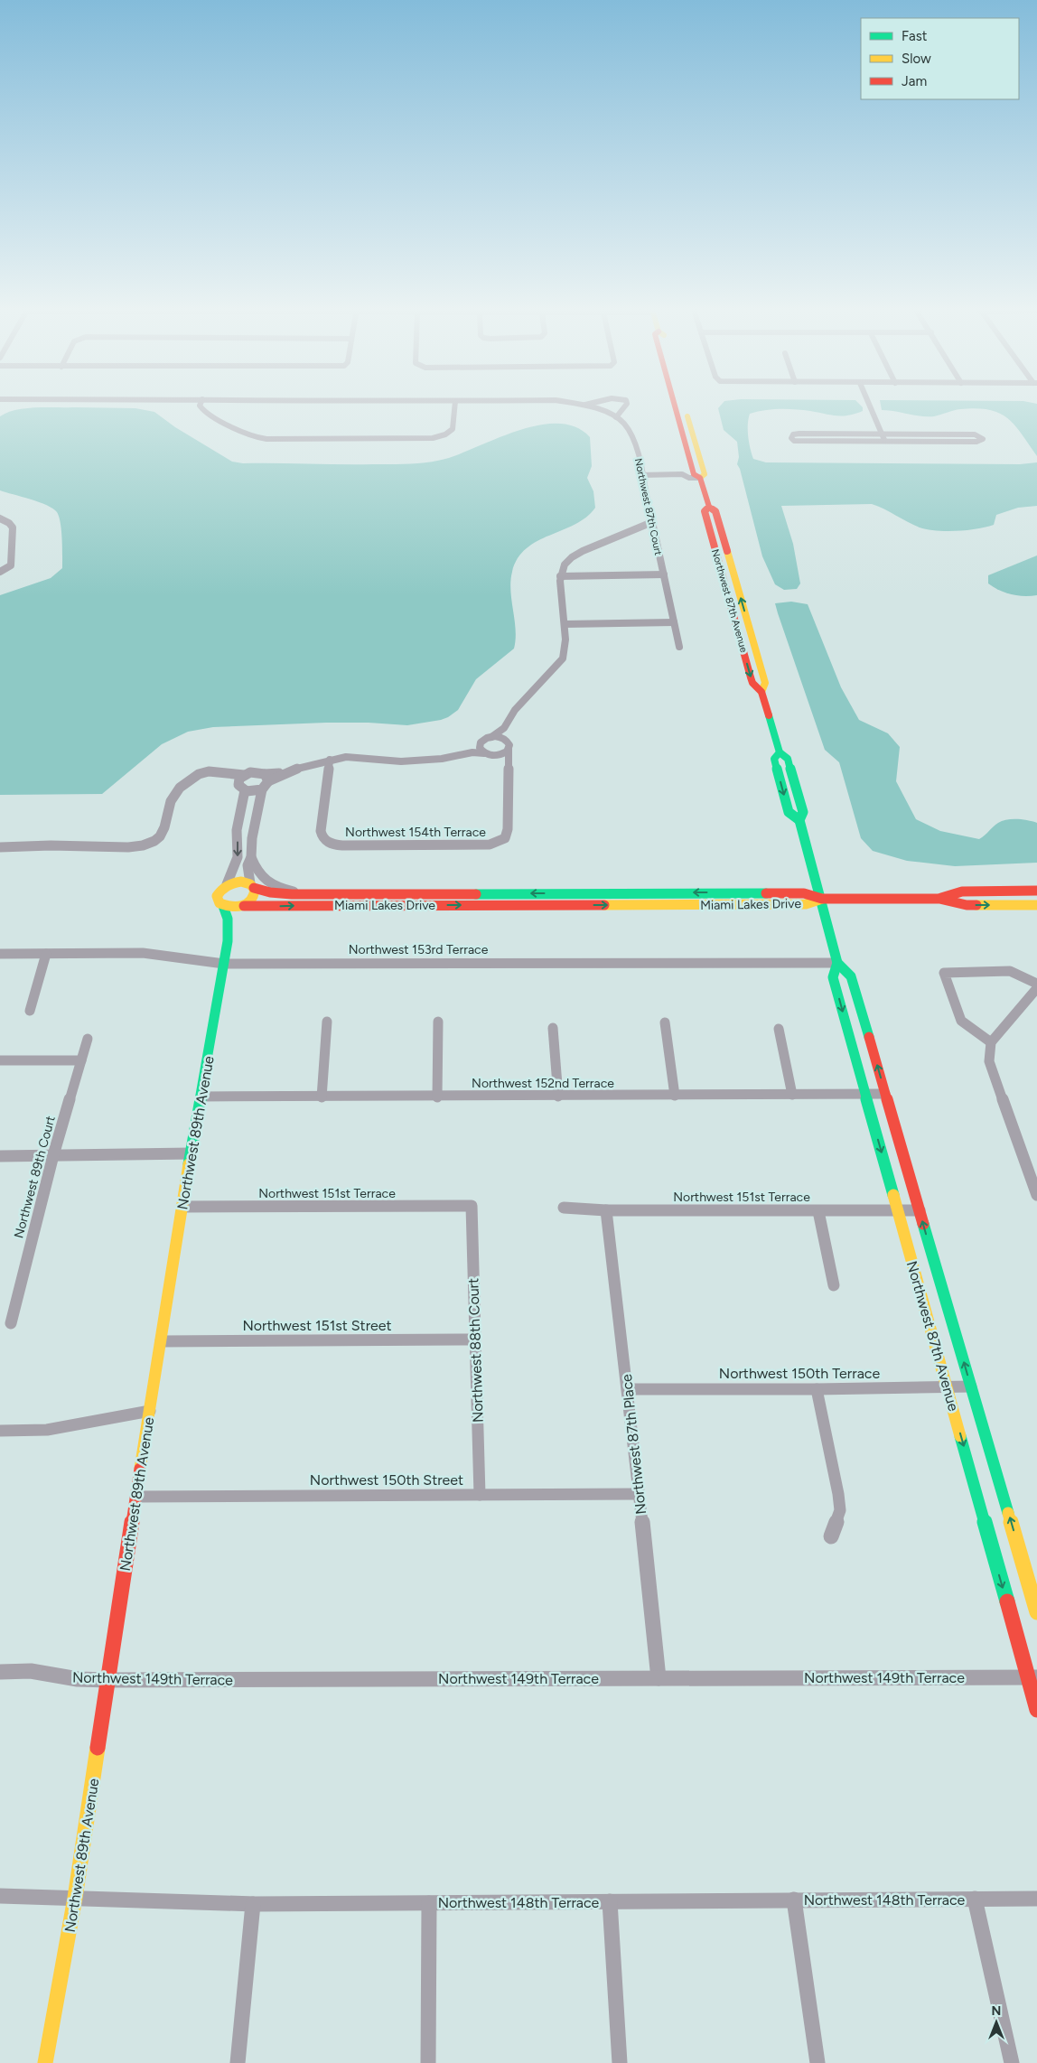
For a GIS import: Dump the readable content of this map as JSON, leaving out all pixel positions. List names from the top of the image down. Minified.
{"streets":{"street":["Northwest 87th Court","Northwest 87th Avenue","Northwest 154th Terrace","Miami Lakes Drive","Northwest 153rd Terrace","Northwest 152nd Terrace","Northwest 89th Avenue","Northwest 89th Court","Northwest 151st Terrace","Northwest 151st Street","Northwest 88th Court","Northwest 150th Terrace","Northwest 87th Place","Northwest 150th Street","Northwest 149th Terrace","Northwest 148th Terrace"]},"crossings":[["Northwest 87th Avenue","Miami Lakes Drive"],["Northwest 87th Avenue","Northwest 153rd Terrace"],["Northwest 87th Avenue","Northwest 152nd Terrace"],["Northwest 87th Avenue","Northwest 151st Terrace"],["Northwest 87th Avenue","Northwest 150th Terrace"],["Northwest 87th Avenue","Northwest 149th Terrace"],["Miami Lakes Drive","Northwest 89th Avenue"],["Northwest 153rd Terrace","Northwest 89th Avenue"],["Northwest 152nd Terrace","Northwest 89th Avenue"],["Northwest 89th Avenue","Northwest 151st Terrace"],["Northwest 89th Avenue","Northwest 151st Street"],["Northwest 89th Avenue","Northwest 150th Street"],["Northwest 89th Avenue","Northwest 149th Terrace"],["Northwest 89th Avenue","Northwest 148th Terrace"],["Northwest 151st Terrace","Northwest 88th Court"],["Northwest 151st Terrace","Northwest 87th Place"],["Northwest 151st Street","Northwest 88th Court"],["Northwest 88th Court","Northwest 150th Street"],["Northwest 150th Terrace","Northwest 87th Place"],["Northwest 87th Place","Northwest 150th Street"],["Northwest 87th Place","Northwest 149th Terrace"]],"legend":["Fast","Slow","Jam"],"north":"top"}
